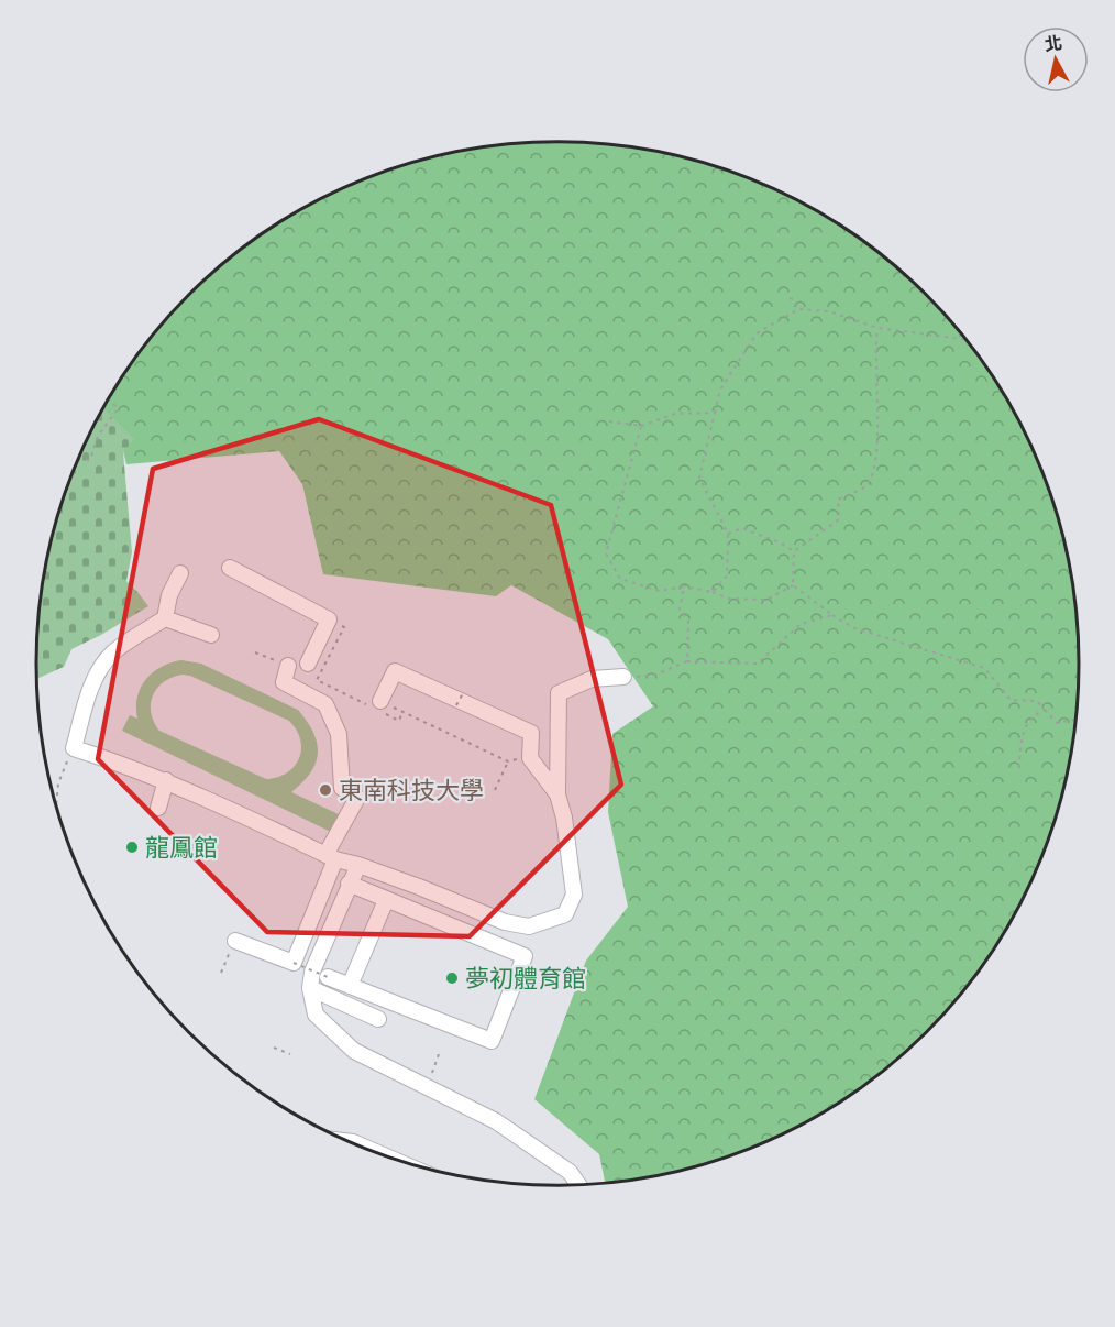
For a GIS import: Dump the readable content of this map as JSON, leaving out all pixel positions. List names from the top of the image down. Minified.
{"places":["東南科技大學","龍鳳館","夢初體育館"],"north":"top"}
